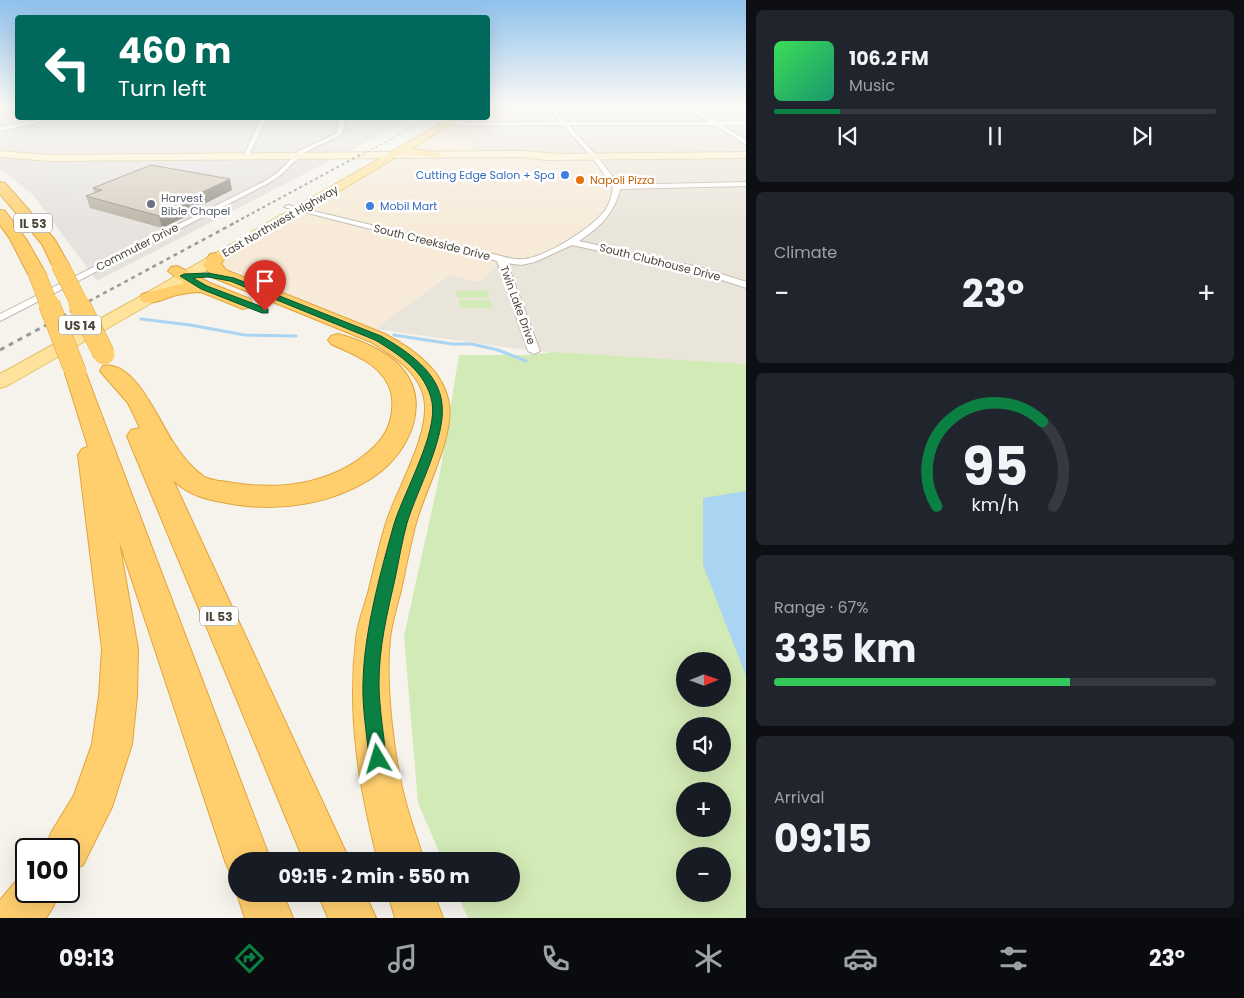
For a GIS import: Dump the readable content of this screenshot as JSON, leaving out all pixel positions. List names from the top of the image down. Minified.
{"streets":{"highway":["IL 53"],"main road":["East Northwest Highway","US 14"],"street":["South Creekside Drive","Commuter Drive","South Clubhouse Drive","Twin Lake Drive"]},"crossings":[["East Northwest Highway","South Creekside Drive"],["South Creekside Drive","South Clubhouse Drive"],["South Creekside Drive","Twin Lake Drive"]],"places":["Cutting Edge Salon + Spa","Napoli Pizza","Harvest Bible Chapel","Mobil Mart"],"north":"right","page":{"turn":["460 m","Turn left"],"song":["106.2 FM","Music"],"tile":["Climate",["Range · 67%","335 km"],["Arrival","09:15"]],"heat":["−","23°","+"],"map_buttons":["+","−"],"limit":"100","trip":"09:15 · 2 min · 550 m","tabs":["09:13","23°"],"gauge":["95","km/h"]}}
